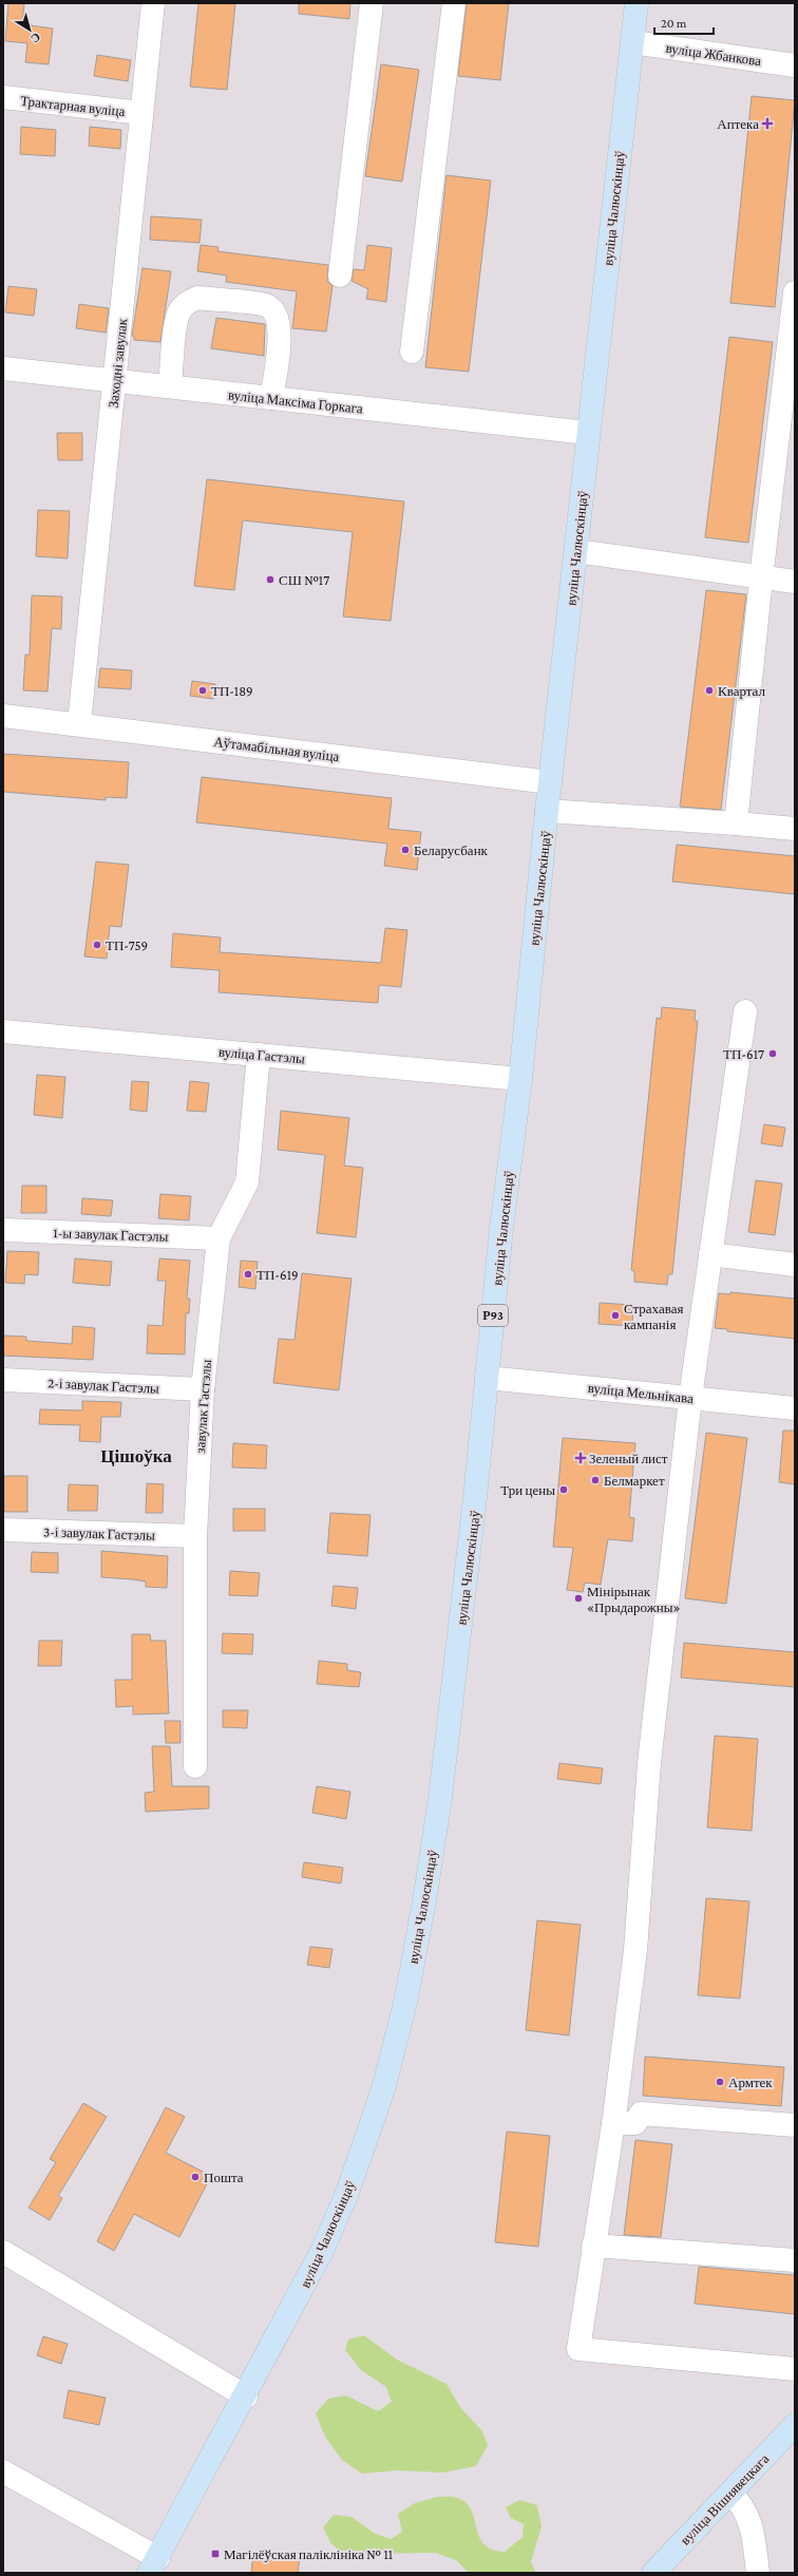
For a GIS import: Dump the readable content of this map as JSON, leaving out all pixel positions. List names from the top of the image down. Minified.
{"streets":{"main road":["вуліца Чалюскінцаў","Р93","вуліца Вішнявецкага"],"street":["вуліца Жбанкова","Трактарная вуліца","Заходні завулак","вуліца Максіма Горкага","Аўтамабільная вуліца","вуліца Гастэлы","1-ы завулак Гастэлы","2-і завулак Гастэлы","вуліца Мельнікава","завулак Гастэлы","3-і завулак Гастэлы"]},"crossings":[["вуліца Жбанкова","вуліца Чалюскінцаў"],["Трактарная вуліца","Заходні завулак"],["вуліца Чалюскінцаў","вуліца Максіма Горкага"],["вуліца Чалюскінцаў","Аўтамабільная вуліца"],["вуліца Чалюскінцаў","вуліца Гастэлы"],["вуліца Чалюскінцаў","вуліца Мельнікава"],["Заходні завулак","вуліца Максіма Горкага"],["Заходні завулак","Аўтамабільная вуліца"],["вуліца Гастэлы","завулак Гастэлы"],["1-ы завулак Гастэлы","завулак Гастэлы"],["2-і завулак Гастэлы","завулак Гастэлы"],["завулак Гастэлы","3-і завулак Гастэлы"]],"districts":["Цішоўка"],"places":{"health":["Аптека","Зеленый лист"],"other":["СШ №17","ТП-189","Квартал","Беларусбанк","ТП-759","ТП-617","ТП-619","Страхавая кампанія","Белмаркет","Три цены","Мінірынак «Прыдарожны»","Армтек","Пошта"],"transit":["Магілёўская паліклініка № 11"]},"scale_bar":"20 m","north":"bottom right"}
